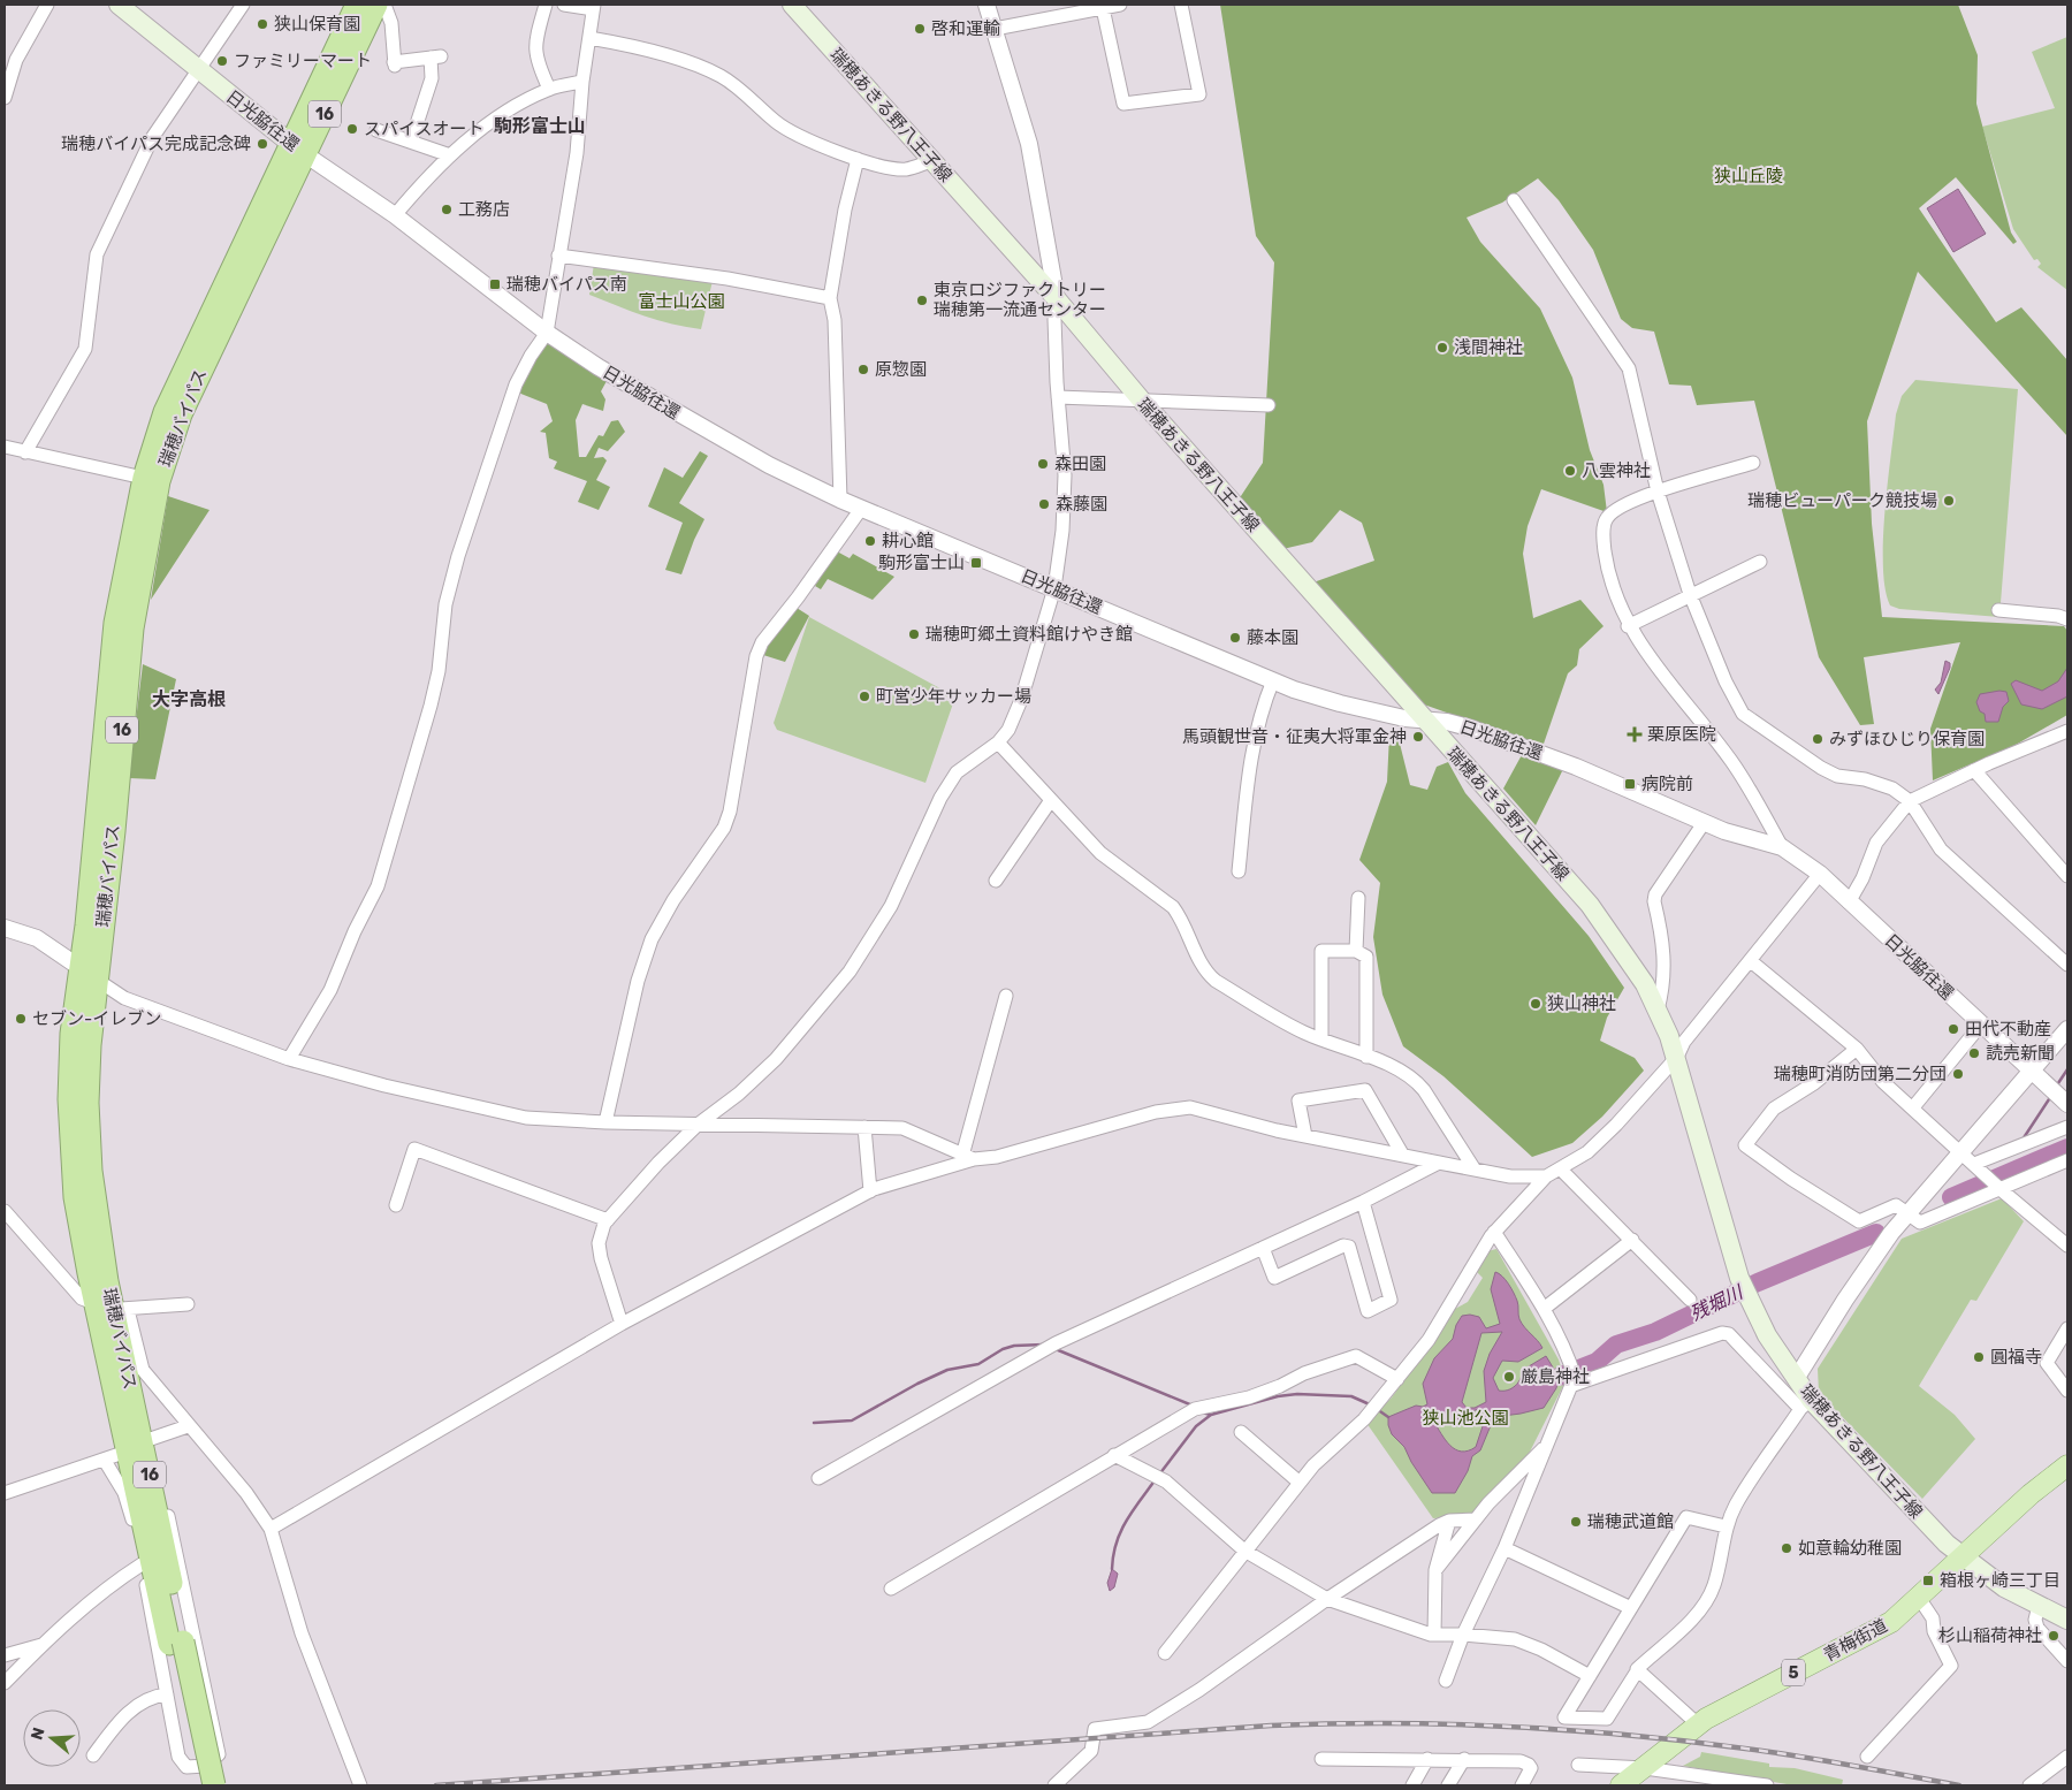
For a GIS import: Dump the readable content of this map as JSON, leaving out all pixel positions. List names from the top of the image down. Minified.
{"streets":{"highway":["16","瑞穂バイパス"],"main road":["瑞穂あきる野八王子線","日光脇往還","青梅街道","5"]},"crossings":[["瑞穂あきる野八王子線","日光脇往還"],["瑞穂あきる野八王子線","青梅街道"],["日光脇往還","瑞穂バイパス"]],"districts":["駒形富士山","大字高根"],"water":["残堀川"],"parks":["狭山丘陵","富士山公園","狭山池公園"],"places":{"other":["狭山保育園","啓和運輸","ファミリーマート","スパイスオート","瑞穂バイパス完成記念碑","工務店","東京ロジファクトリー 瑞穂第一流通センター","浅間神社","原惣園","森田園","八雲神社","瑞穂ビューパーク競技場","森藤園","耕心館","瑞穂町郷土資料館けやき館","藤本園","町営少年サッカー場","馬頭観世音・征夷大将軍金神","みずほひじり保育園","狭山神社","セブン-イレブン","田代不動産","読売新聞","瑞穂町消防団第二分団","圓福寺","厳島神社","瑞穂武道館","如意輪幼稚園","杉山稲荷神社"],"transit":["瑞穂バイパス南","駒形富士山","病院前","箱根ヶ崎三丁目"],"health":["栗原医院"]},"north":"left"}
